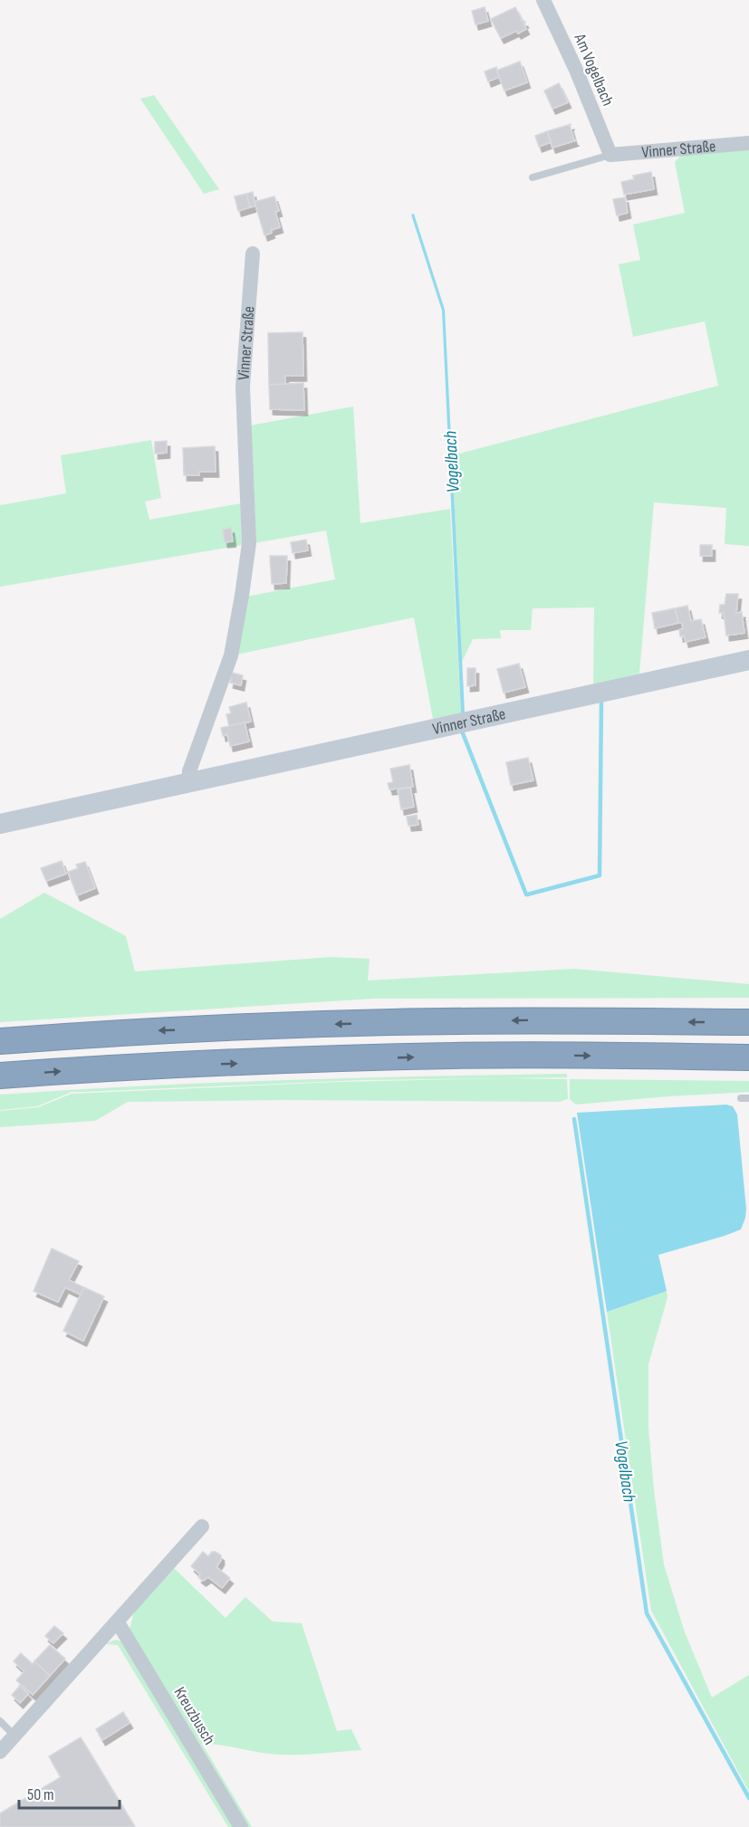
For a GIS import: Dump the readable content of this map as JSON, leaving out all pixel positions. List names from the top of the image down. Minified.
{"streets":{"street":["Am Vogelbach","Vinner Straße","Kreuzbusch"]},"crossings":[["Am Vogelbach","Vinner Straße"]],"water":["Vogelbach"],"scale_bar":"50 m"}
